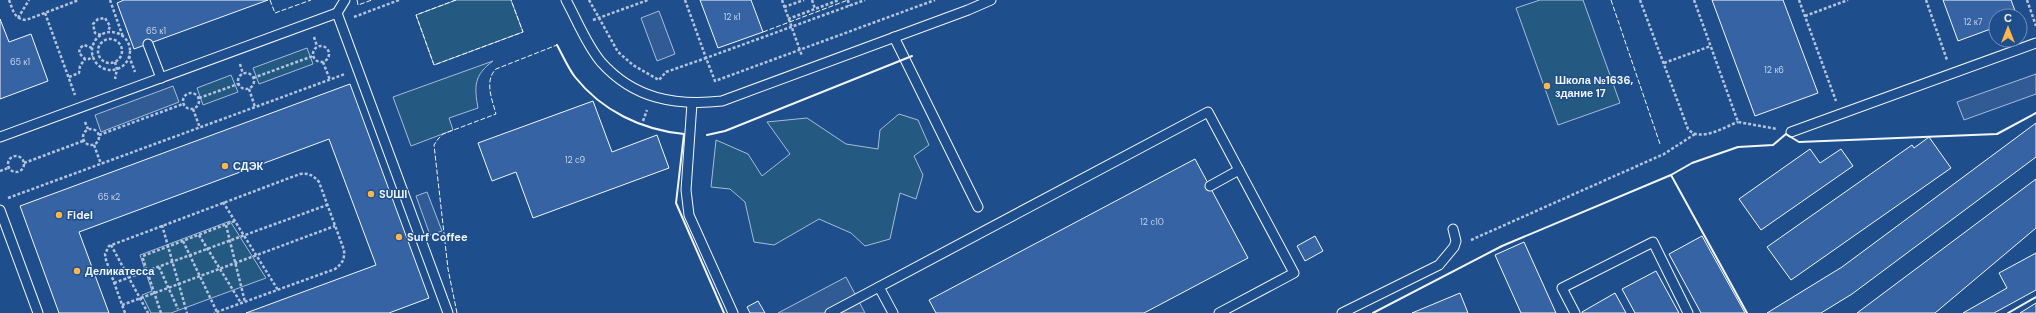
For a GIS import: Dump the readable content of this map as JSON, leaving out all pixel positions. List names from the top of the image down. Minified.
{"places":["Школа №1636, здание 17","СДЭК","SUШI","Fidel","Surf Coffee","Деликатесса"],"house_numbers":["12 к1","12 к7","65 к1","65 к1","12 к6","12 с9","65 к2","12 с10"],"north":"top"}
